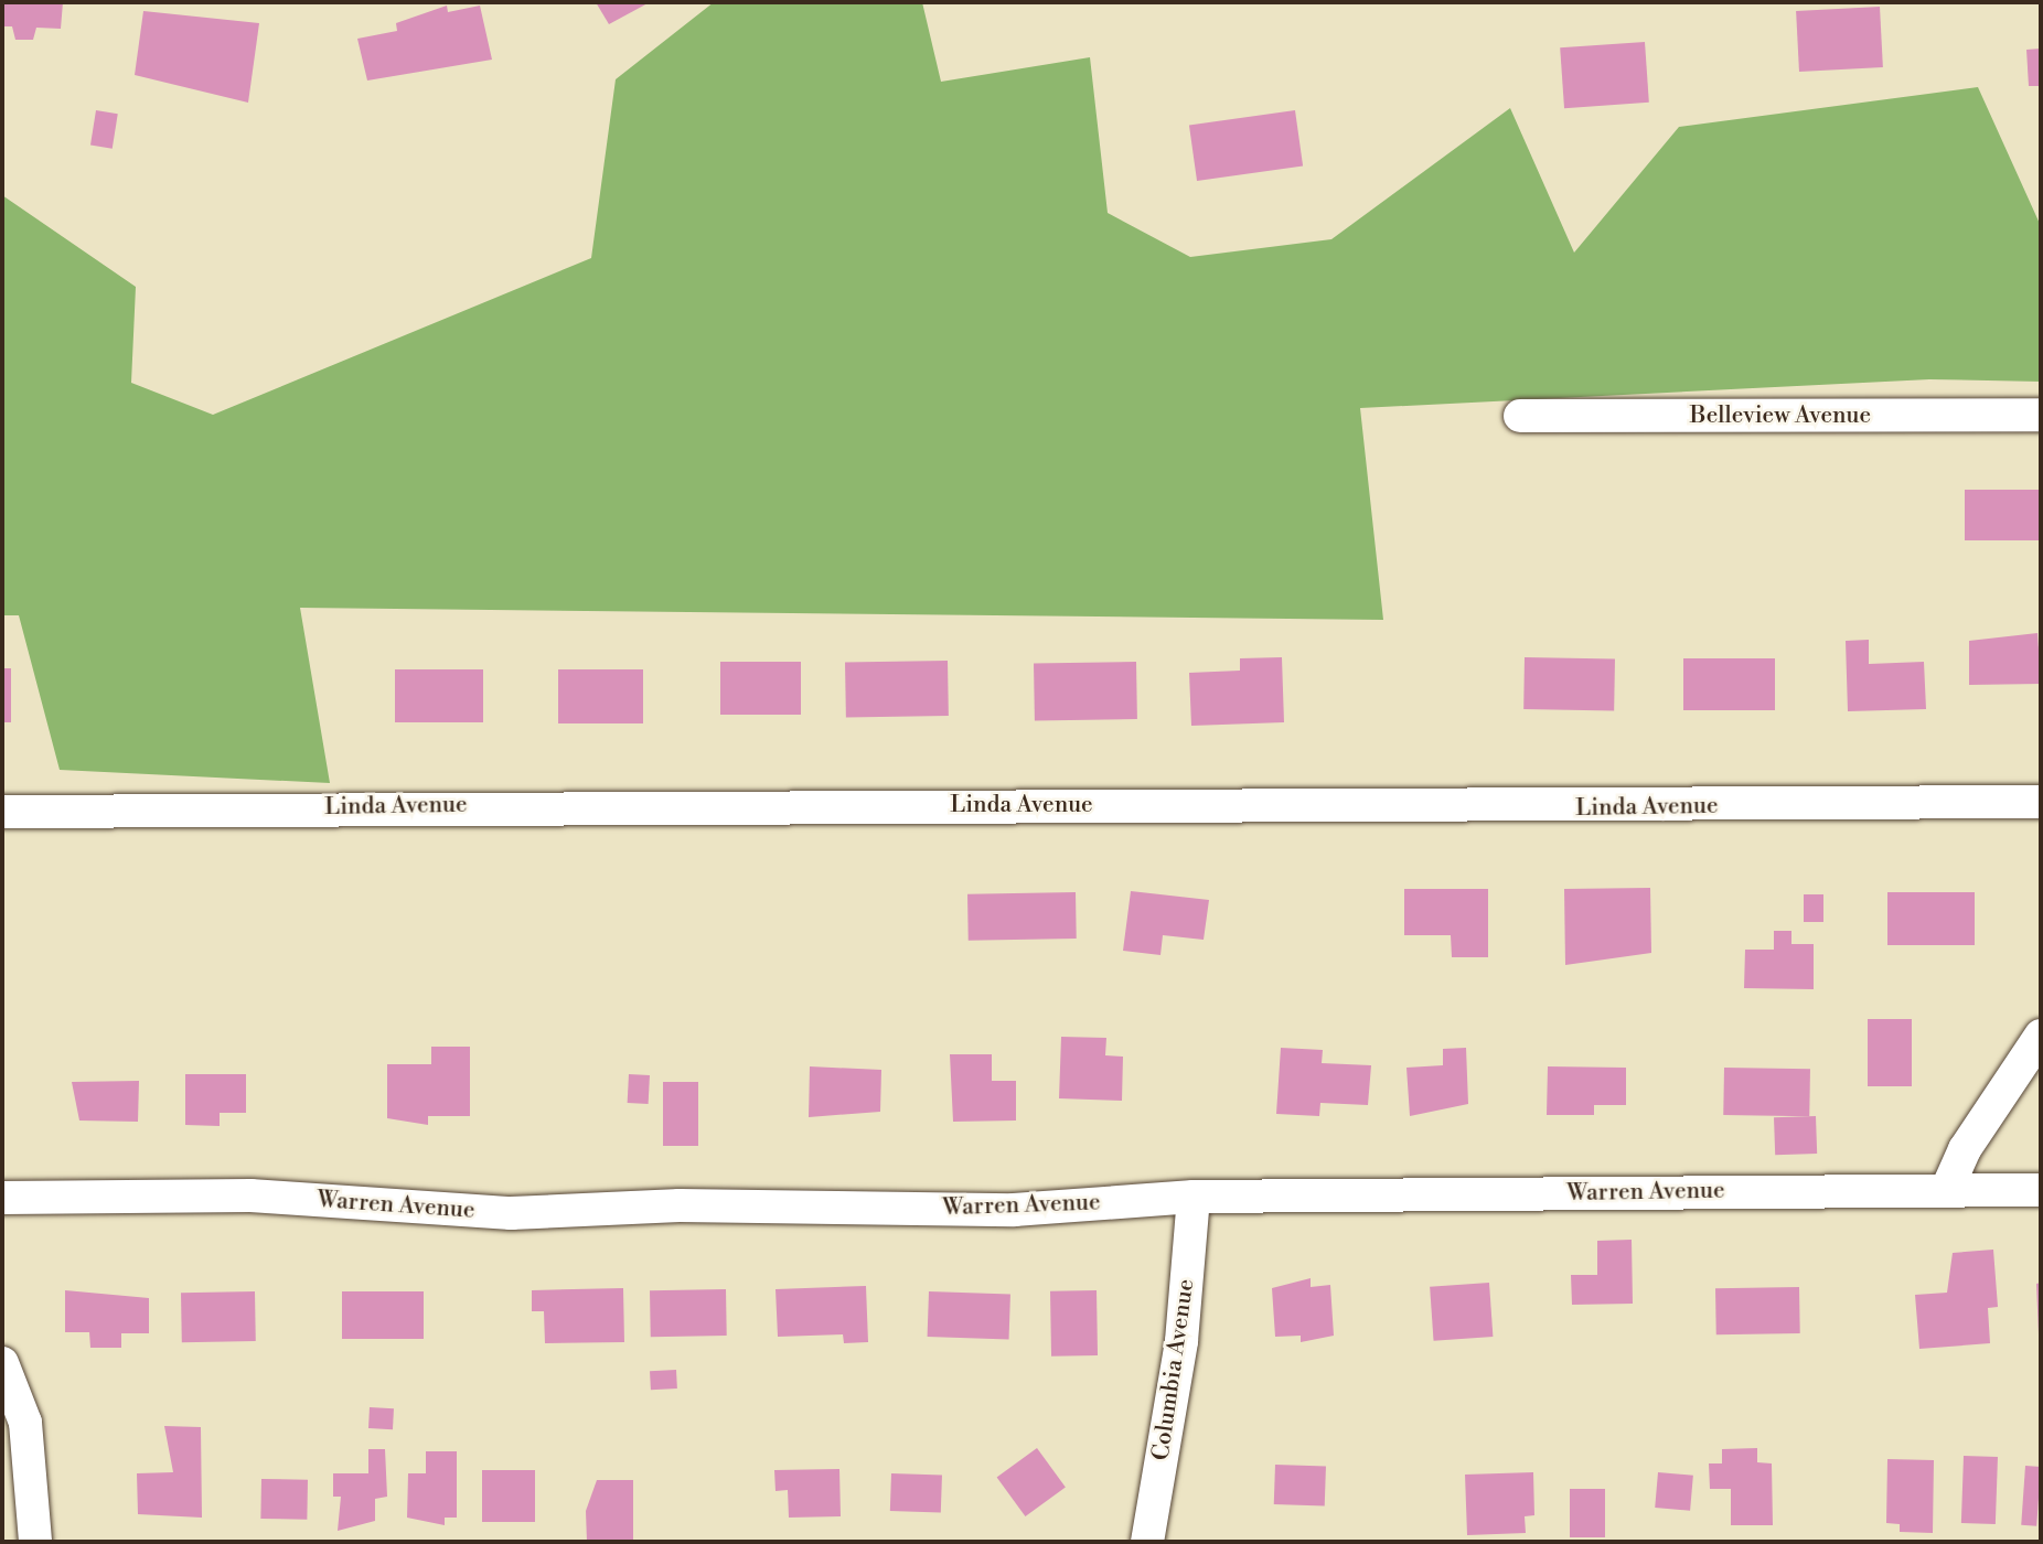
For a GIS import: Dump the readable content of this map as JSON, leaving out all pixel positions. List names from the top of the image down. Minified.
{"streets":{"street":["Belleview Avenue","Linda Avenue","Warren Avenue","Columbia Avenue"]},"crossings":[["Warren Avenue","Columbia Avenue"]]}
